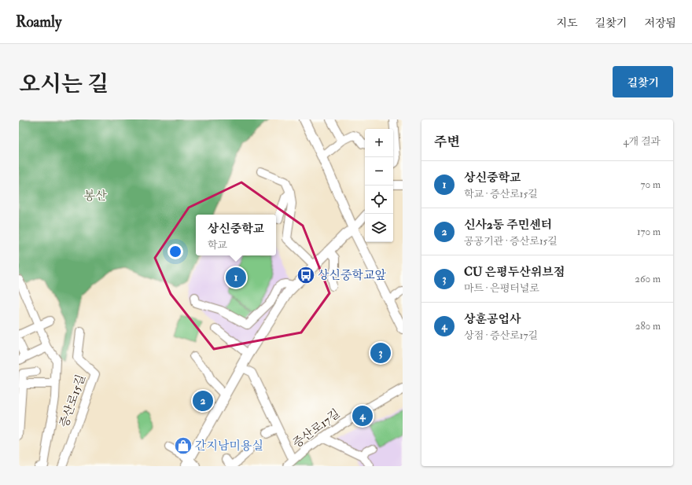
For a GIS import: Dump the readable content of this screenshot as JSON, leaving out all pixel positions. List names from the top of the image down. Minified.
{"streets":{"street":["증산로15길","증산로17길"]},"parks":["봉산"],"places":{"bus stop":["상신중학교앞"],"shop":["간지남미용실"]},"page":{"header":"Roamly","nav":["지도","길찾기","저장됨"],"title":"오시는 길","buttons":"길찾기","heading":["주변","4개 결과"],"map_buttons":["+","−"],"list":[{"mark":"1","name":"상신중학교","note":"학교 · 증산로15길","value":"70 m"},{"mark":"2","name":"신사2동 주민센터","note":"공공기관 · 증산로15길","value":"170 m"},{"mark":"3","name":"CU 은평두산위브점","note":"마트 · 은평터널로","value":"260 m"},{"mark":"4","name":"상훈공업사","note":"상점 · 증산로17길","value":"280 m"}],"popup":["상신중학교","학교"],"pins":["1","3","2","4"]}}
